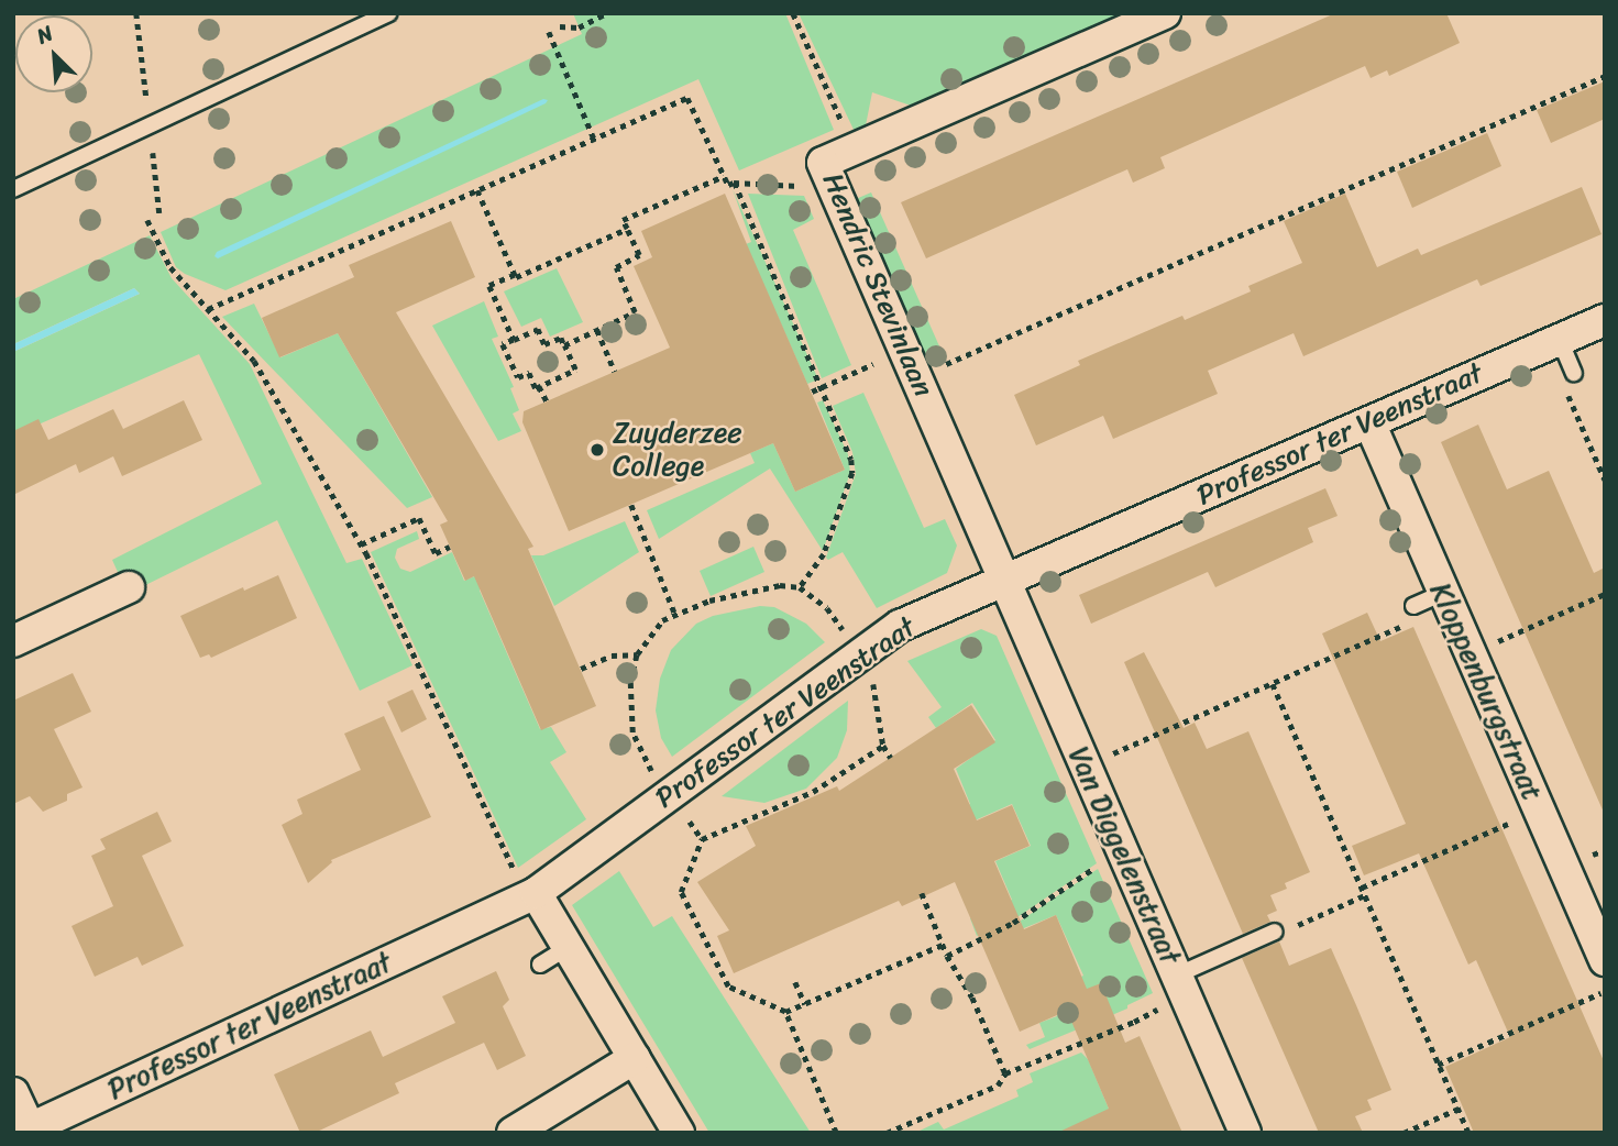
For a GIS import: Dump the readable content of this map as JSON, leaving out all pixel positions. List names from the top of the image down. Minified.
{"streets":{"street":["Hendric Stevinlaan","Professor ter Veenstraat","Kloppenburgstraat","Van Diggelenstraat"]},"crossings":[["Hendric Stevinlaan","Professor ter Veenstraat"],["Hendric Stevinlaan","Van Diggelenstraat"],["Professor ter Veenstraat","Kloppenburgstraat"],["Professor ter Veenstraat","Van Diggelenstraat"]],"places":["Zuyderzee College"],"north":"top left"}
